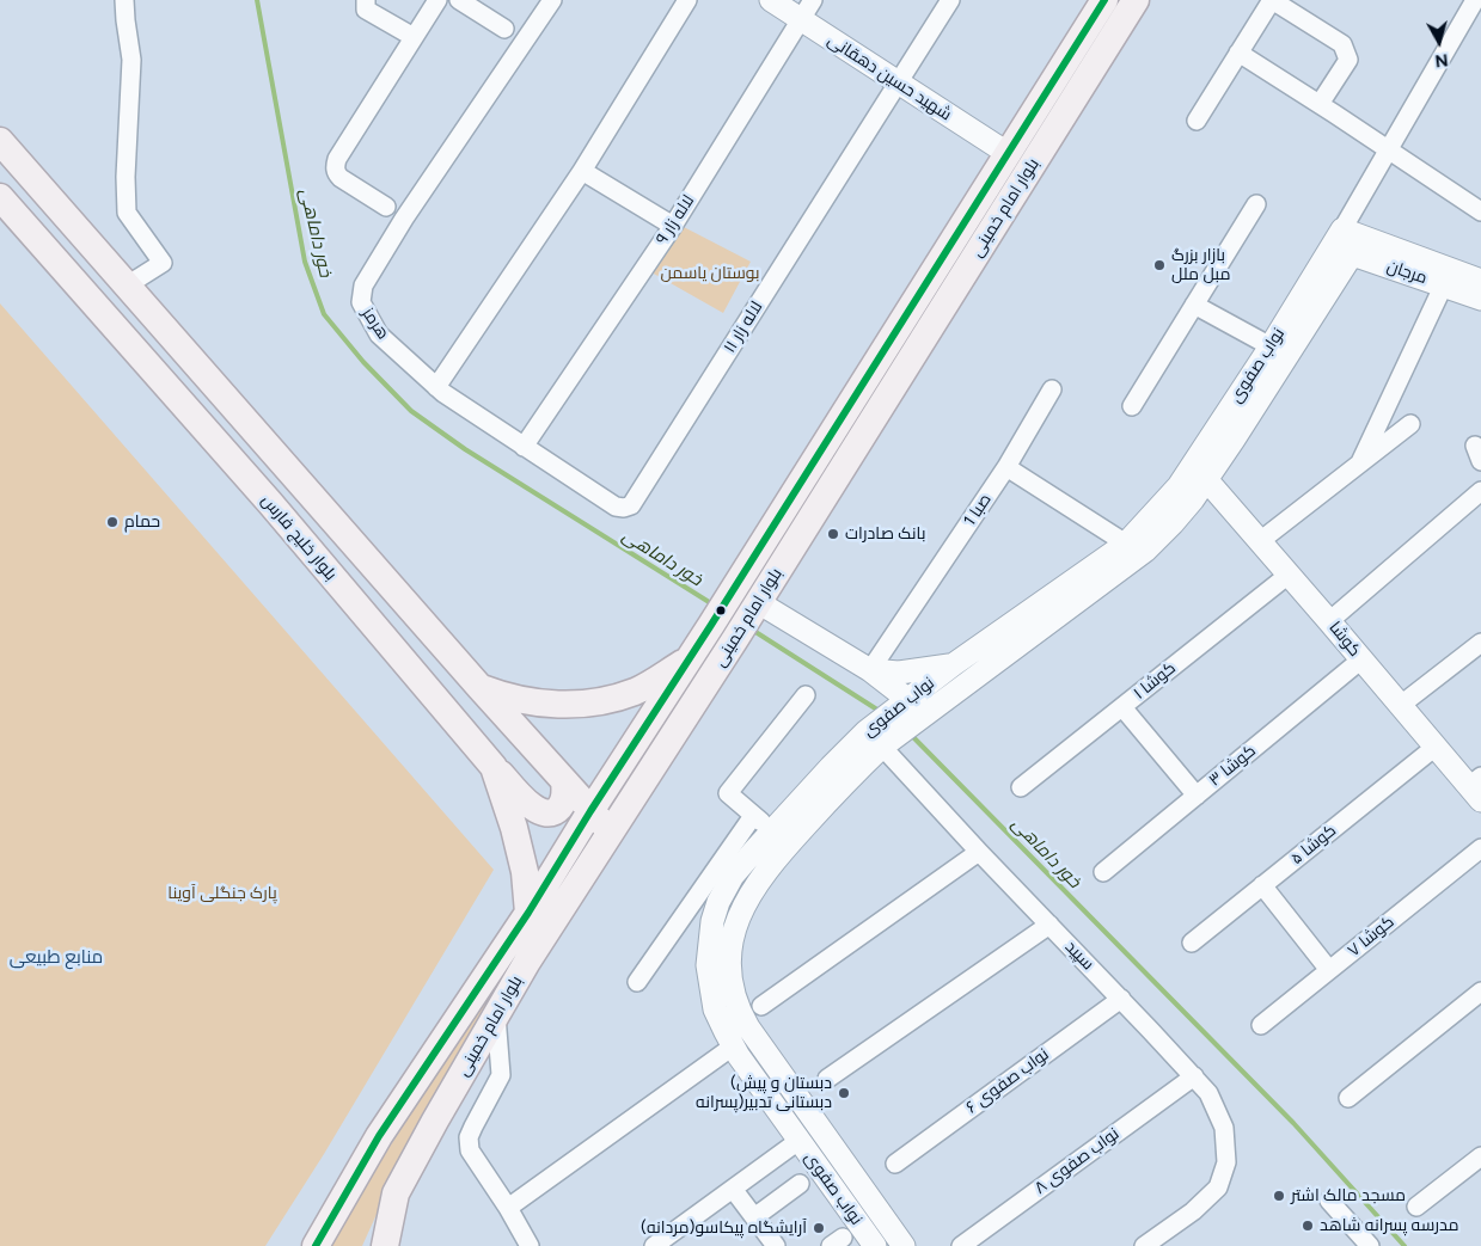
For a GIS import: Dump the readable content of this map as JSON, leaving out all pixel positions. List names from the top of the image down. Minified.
{"streets":{"main road":["بلوار امام خمینی","بلوار خلیج فارس"],"street":["شهید حسین دهقانی","لاله زار ۹","مرجان","هرمز","لاله زار ۱۱","نواب صفوی","صبا 1","کوشا","کوشا ۱","کوشا ۳","کوشا ۵","کوشا ۷","سپید","نواب صفوی ۶","نواب صفوی ۸"]},"crossings":[["شهید حسین دهقانی","بلوار امام خمینی"],["شهید حسین دهقانی","لاله زار ۹"],["شهید حسین دهقانی","لاله زار ۱۱"],["بلوار امام خمینی","بلوار خلیج فارس"],["لاله زار ۹","هرمز"],["مرجان","نواب صفوی"],["هرمز","لاله زار ۱۱"],["نواب صفوی","کوشا"],["نواب صفوی","سپید"],["کوشا","کوشا ۱"],["کوشا","کوشا ۳"],["کوشا","کوشا ۵"],["سپید","نواب صفوی ۶"],["سپید","نواب صفوی ۸"]],"districts":["منابع طبیعی"],"water":["خور داماهی"],"parks":["بوستان یاسمن","پارک جنگلی آوینا"],"places":["بازار بزرگ مبل ملل","حمام","بانک صادرات","(دبستان و پیش دبستانی تدبیر(پسرانه","مسجد مالک اشتر","مدرسه پسرانه شاهد","(آرایشگاه پیکاسو(مردانه"],"north":"bottom"}
